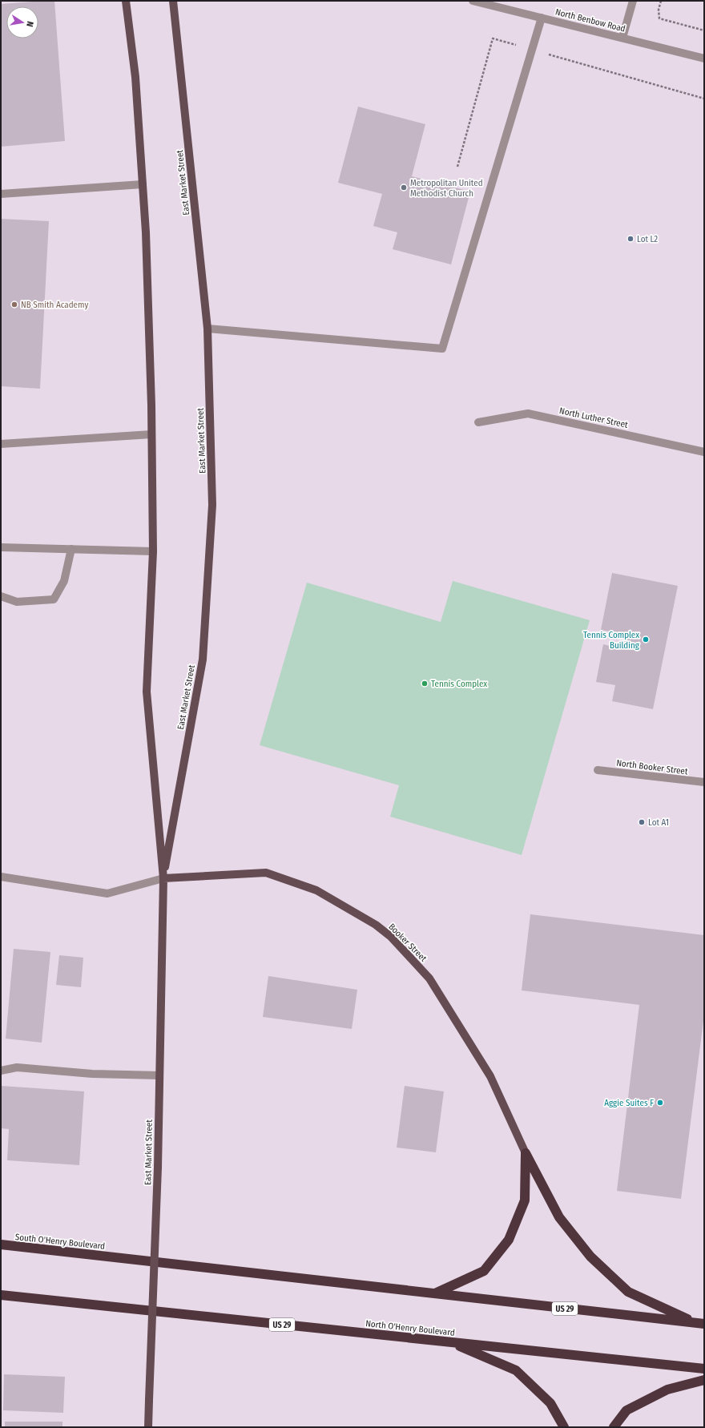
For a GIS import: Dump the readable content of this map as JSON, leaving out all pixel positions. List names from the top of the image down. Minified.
{"streets":{"highway":["South O'Henry Boulevard","US 29","North O'Henry Boulevard"],"main road":["East Market Street","Booker Street"],"street":["North Benbow Road","North Luther Street","North Booker Street"]},"crossings":[["East Market Street","Booker Street"],["South O'Henry Boulevard","US 29"]],"places":["Metropolitan United Methodist Church","Lot L2","NB Smith Academy","Tennis Complex Building","Tennis Complex","Lot A1","Aggie Suites F"],"north":"right"}
